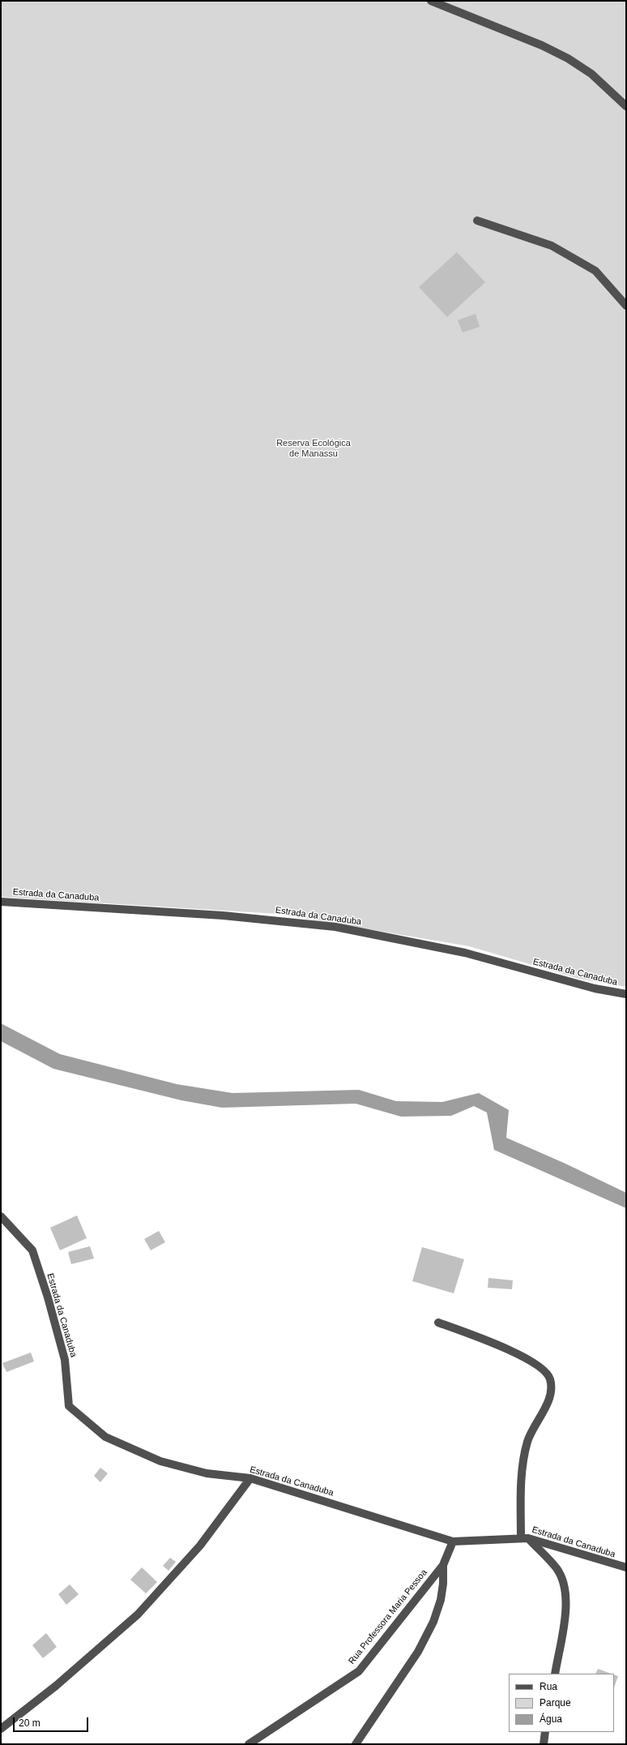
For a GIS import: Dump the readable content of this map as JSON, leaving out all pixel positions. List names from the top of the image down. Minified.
{"streets":{"street":["Estrada da Canaduba","Rua Professora Maria Pessoa"]},"parks":["Reserva Ecológica de Manassu"],"legend":["Rua","Parque","Água"],"scale_bar":"20 m"}
